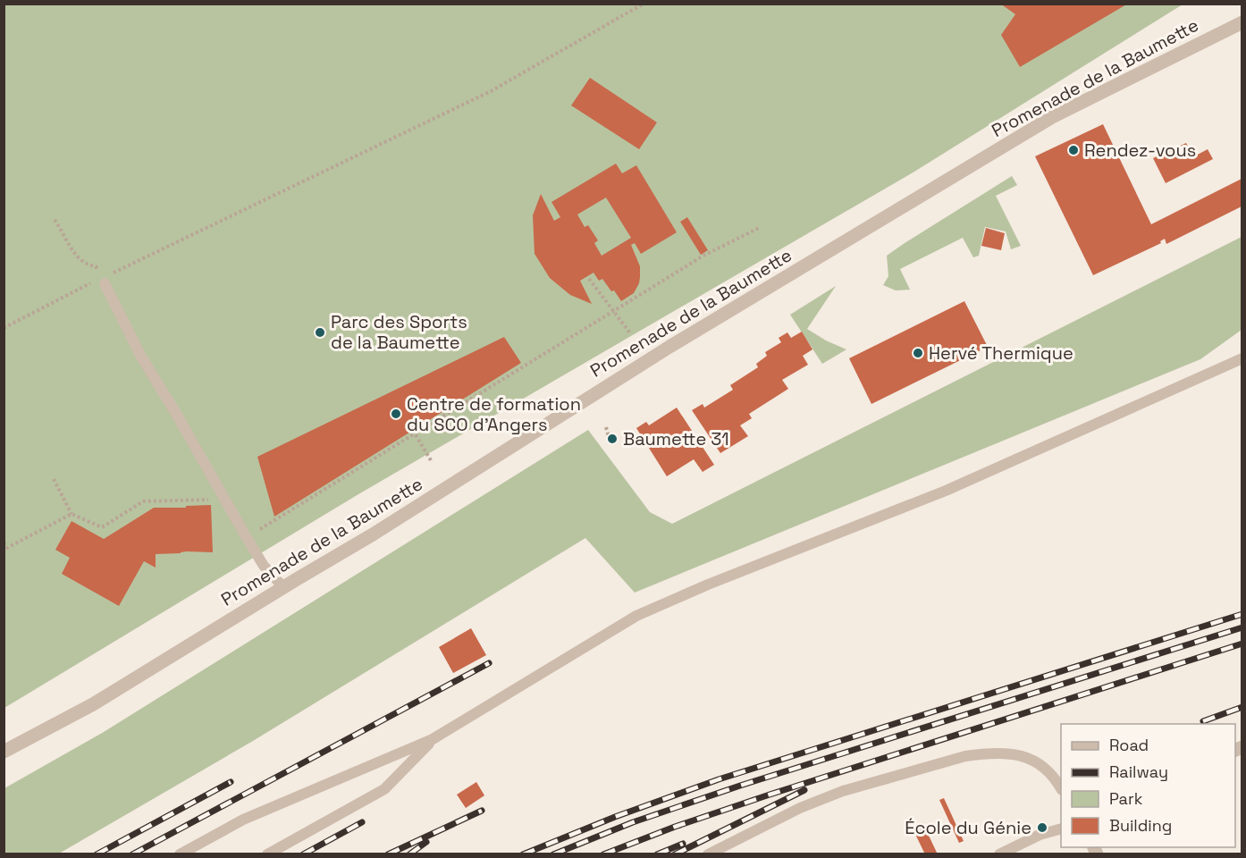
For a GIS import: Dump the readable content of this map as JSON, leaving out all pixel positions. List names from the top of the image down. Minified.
{"streets":{"street":["Promenade de la Baumette"]},"places":["Rendez-vous","Parc des Sports de la Baumette","Hervé Thermique","Centre de formation du SCO d’Angers","Baumette 31","École du Génie"],"legend":["Road","Railway","Park","Building"]}
